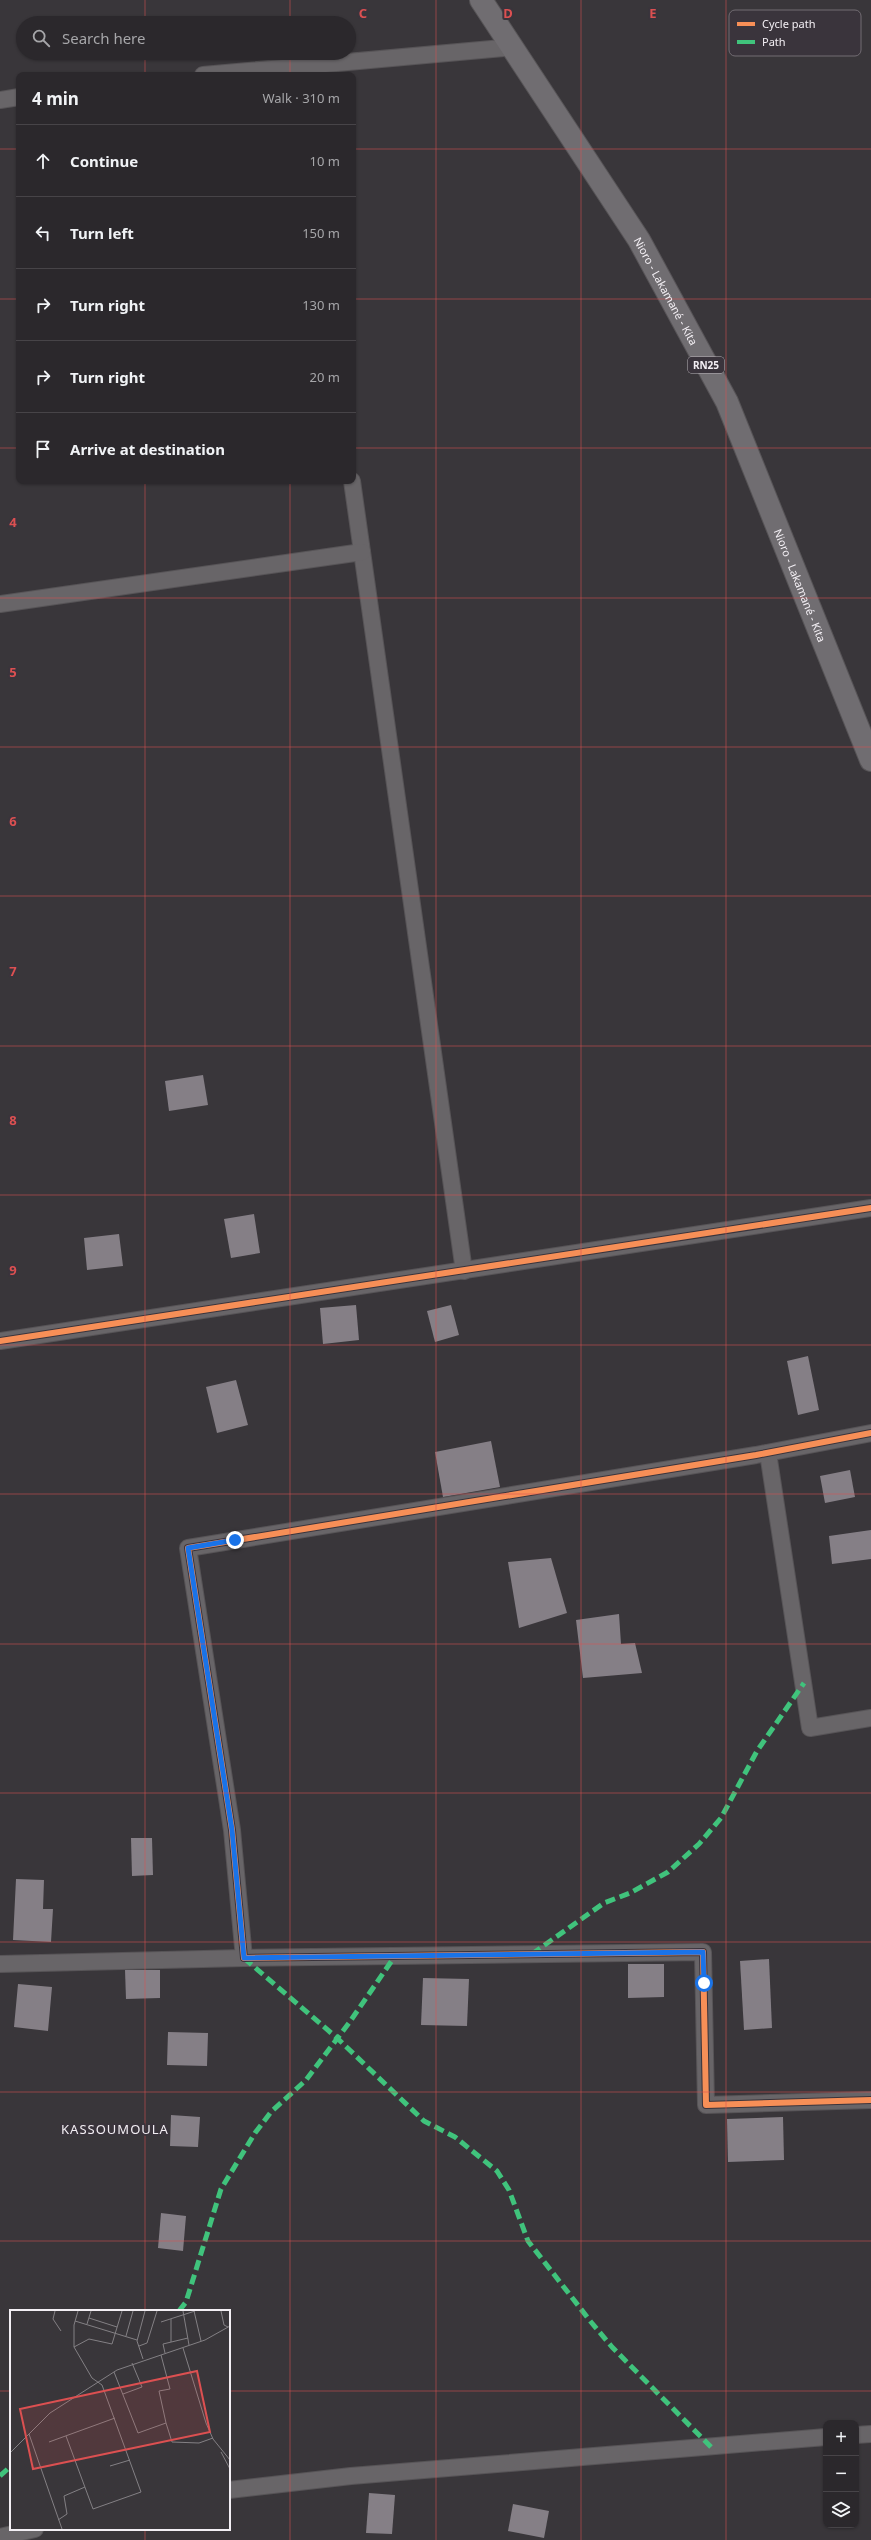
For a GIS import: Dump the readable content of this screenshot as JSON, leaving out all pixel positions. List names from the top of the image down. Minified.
{"streets":{"main road":["Nioro - Lakamané - Kita","RN25"]},"districts":["KASSOUMOULA"],"legend":["Cycle path","Path"],"page":{"search":"Search here","heading":["4 min","Walk · 310 m"],"list":[["Continue","10 m"],["Turn left","150 m"],["Turn right","130 m"],["Turn right","20 m"],"Arrive at destination"],"map_buttons":["+","−"]},"grid":{"columns":["C","D","E"],"rows":["4","5","6","7","8","9"]}}
